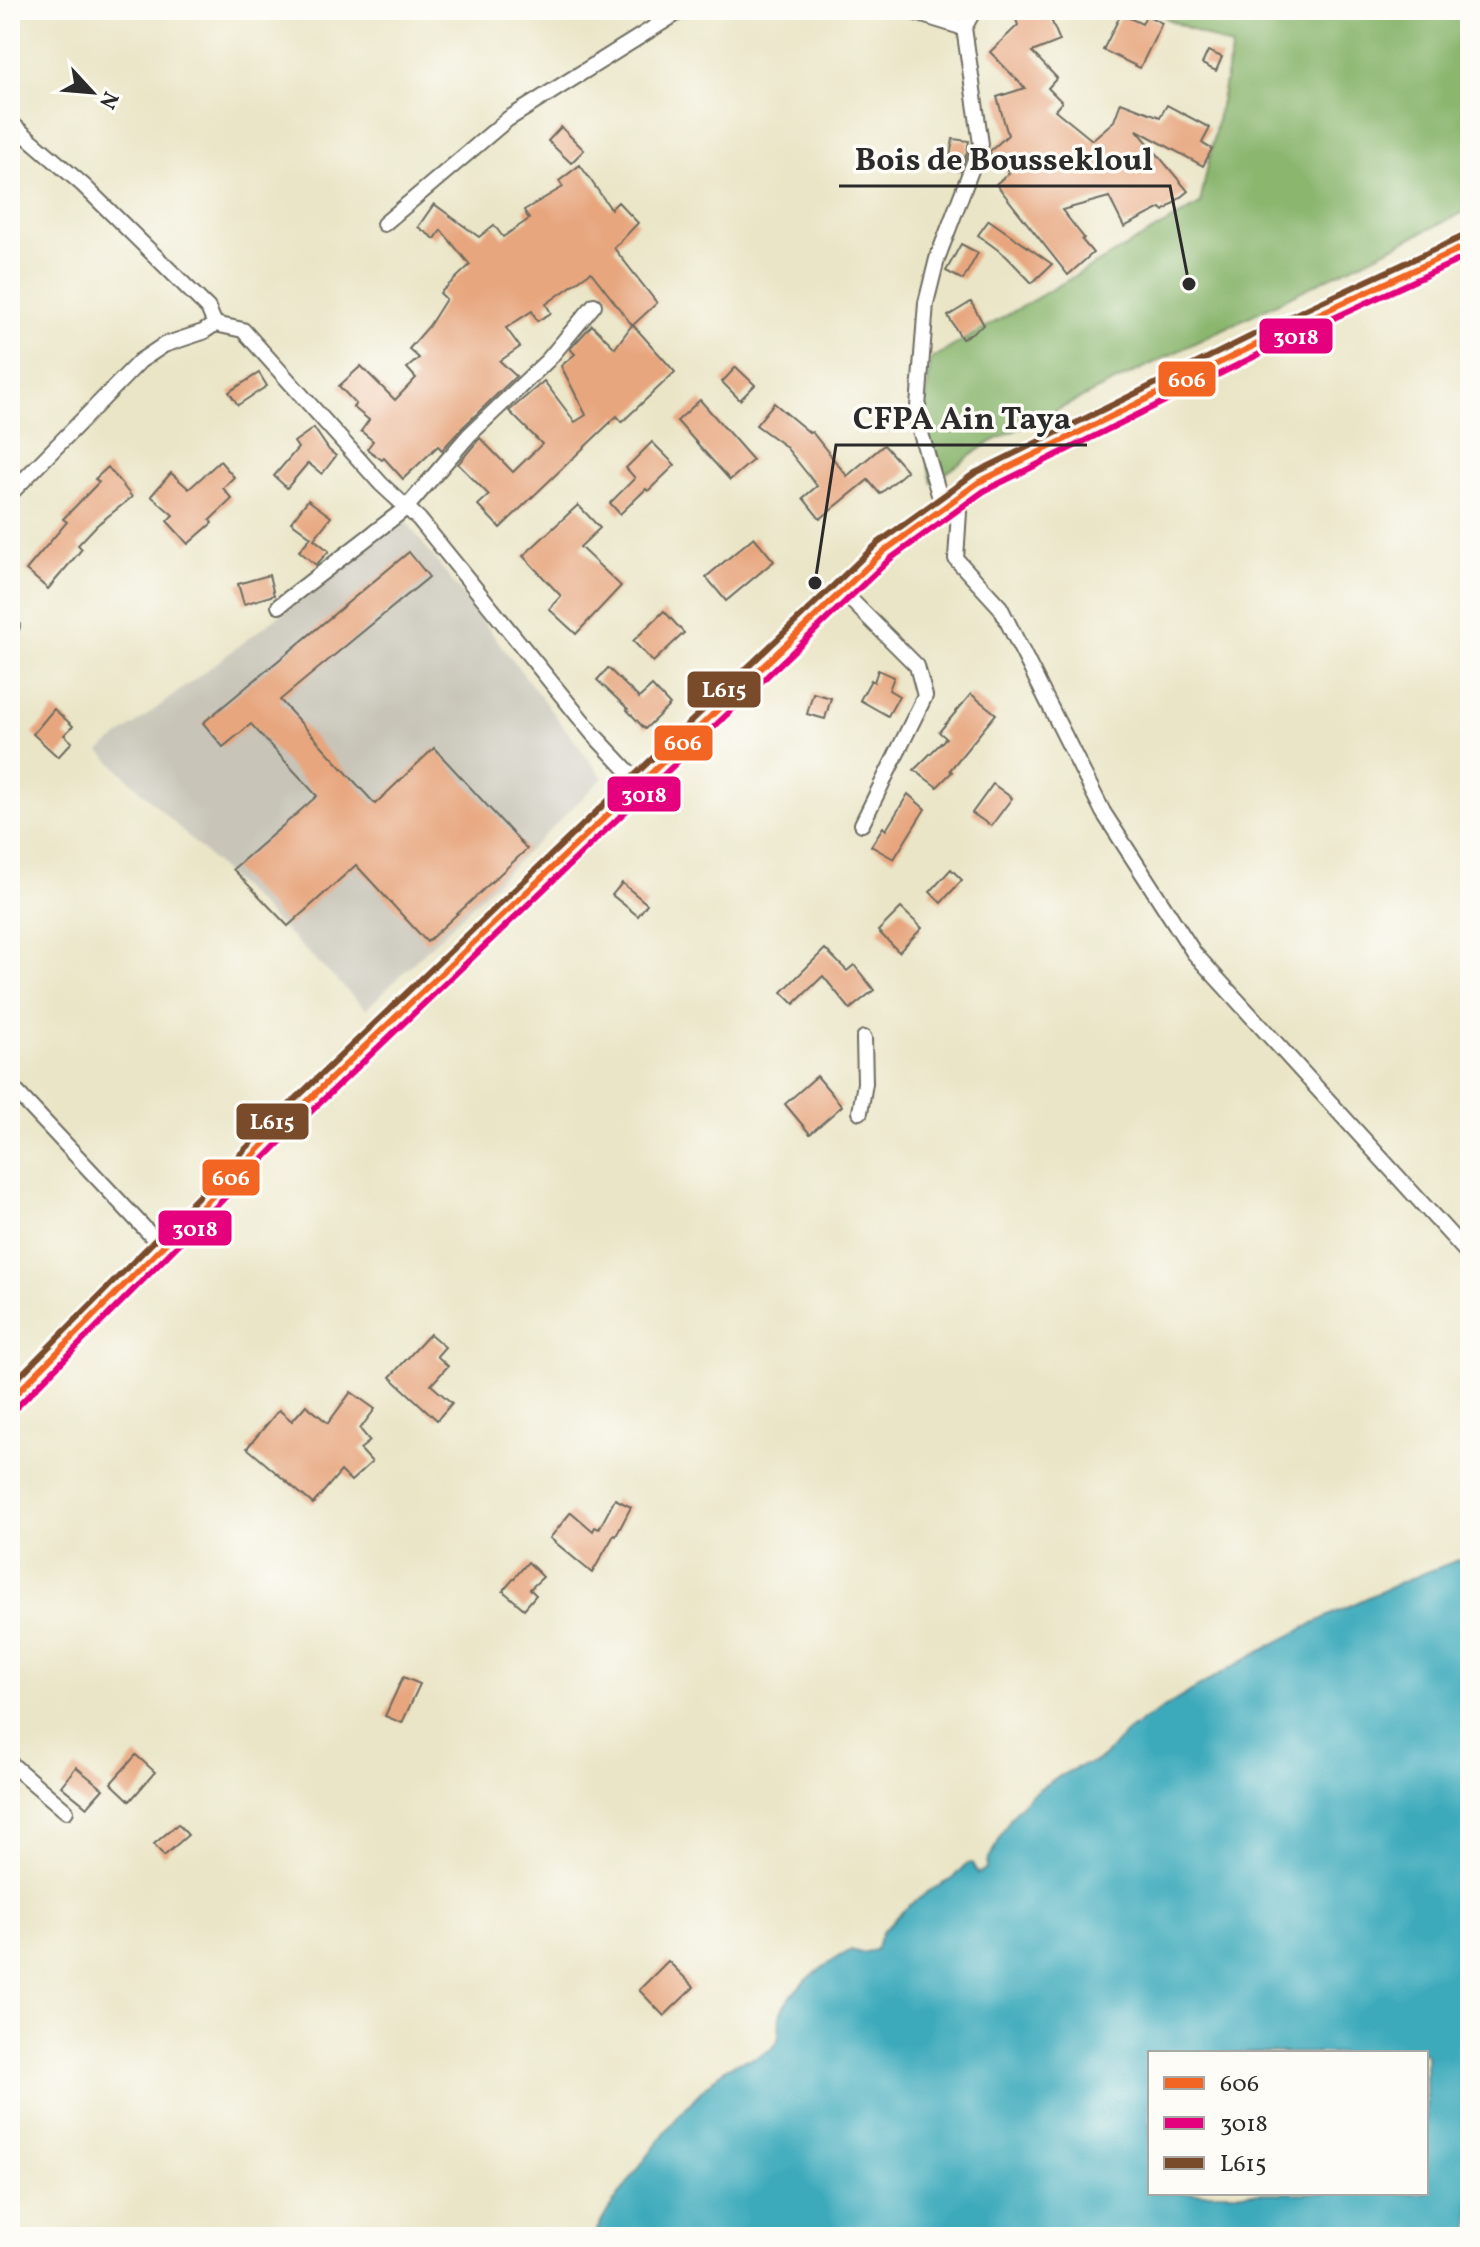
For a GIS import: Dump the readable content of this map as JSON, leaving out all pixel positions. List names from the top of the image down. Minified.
{"places":["Bois de Boussekloul","CFPA Ain Taya"],"lines":["transit line L615","transit line 606","transit line 3018"],"legend":["606","3018","L615"],"north":"bottom right"}
